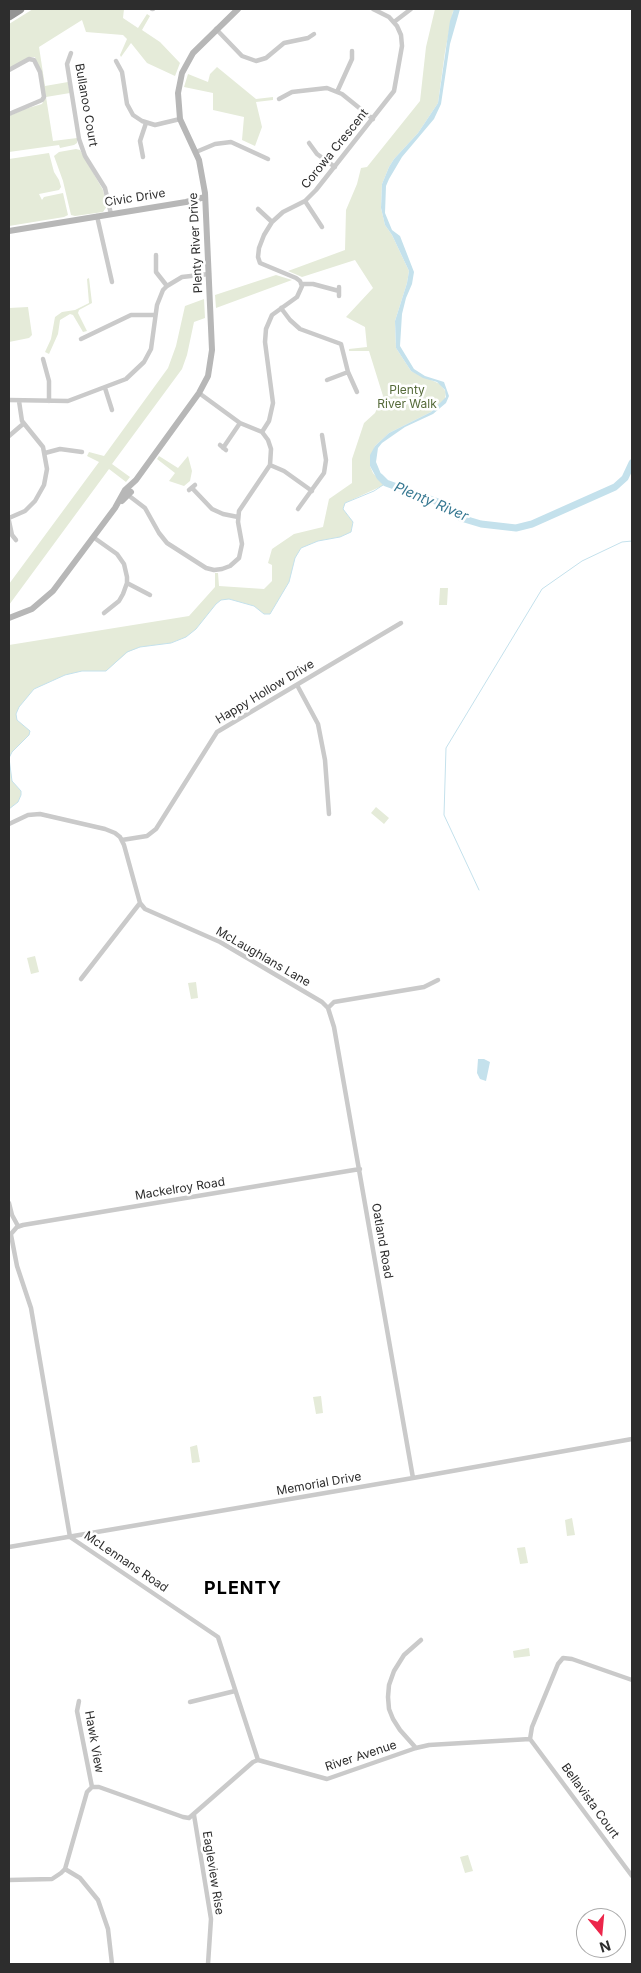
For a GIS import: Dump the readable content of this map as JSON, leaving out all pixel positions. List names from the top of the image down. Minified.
{"streets":{"street":["Bullanoo Court","Corowa Crescent","Civic Drive","Plenty River Drive","Happy Hollow Drive","McLaughlans Lane","Mackelroy Road","Oatland Road","Memorial Drive","McLennans Road","Hawk View","River Avenue","Bellavista Court","Eagleview Rise"]},"crossings":[["Bullanoo Court","Civic Drive"],["Civic Drive","Plenty River Drive"],["McLaughlans Lane","Oatland Road"],["Mackelroy Road","Oatland Road"],["Oatland Road","Memorial Drive"],["Memorial Drive","McLennans Road"],["McLennans Road","River Avenue"],["River Avenue","Bellavista Court"]],"districts":["PLENTY"],"water":["Plenty River"],"parks":["Plenty River Walk"],"north":"bottom"}
